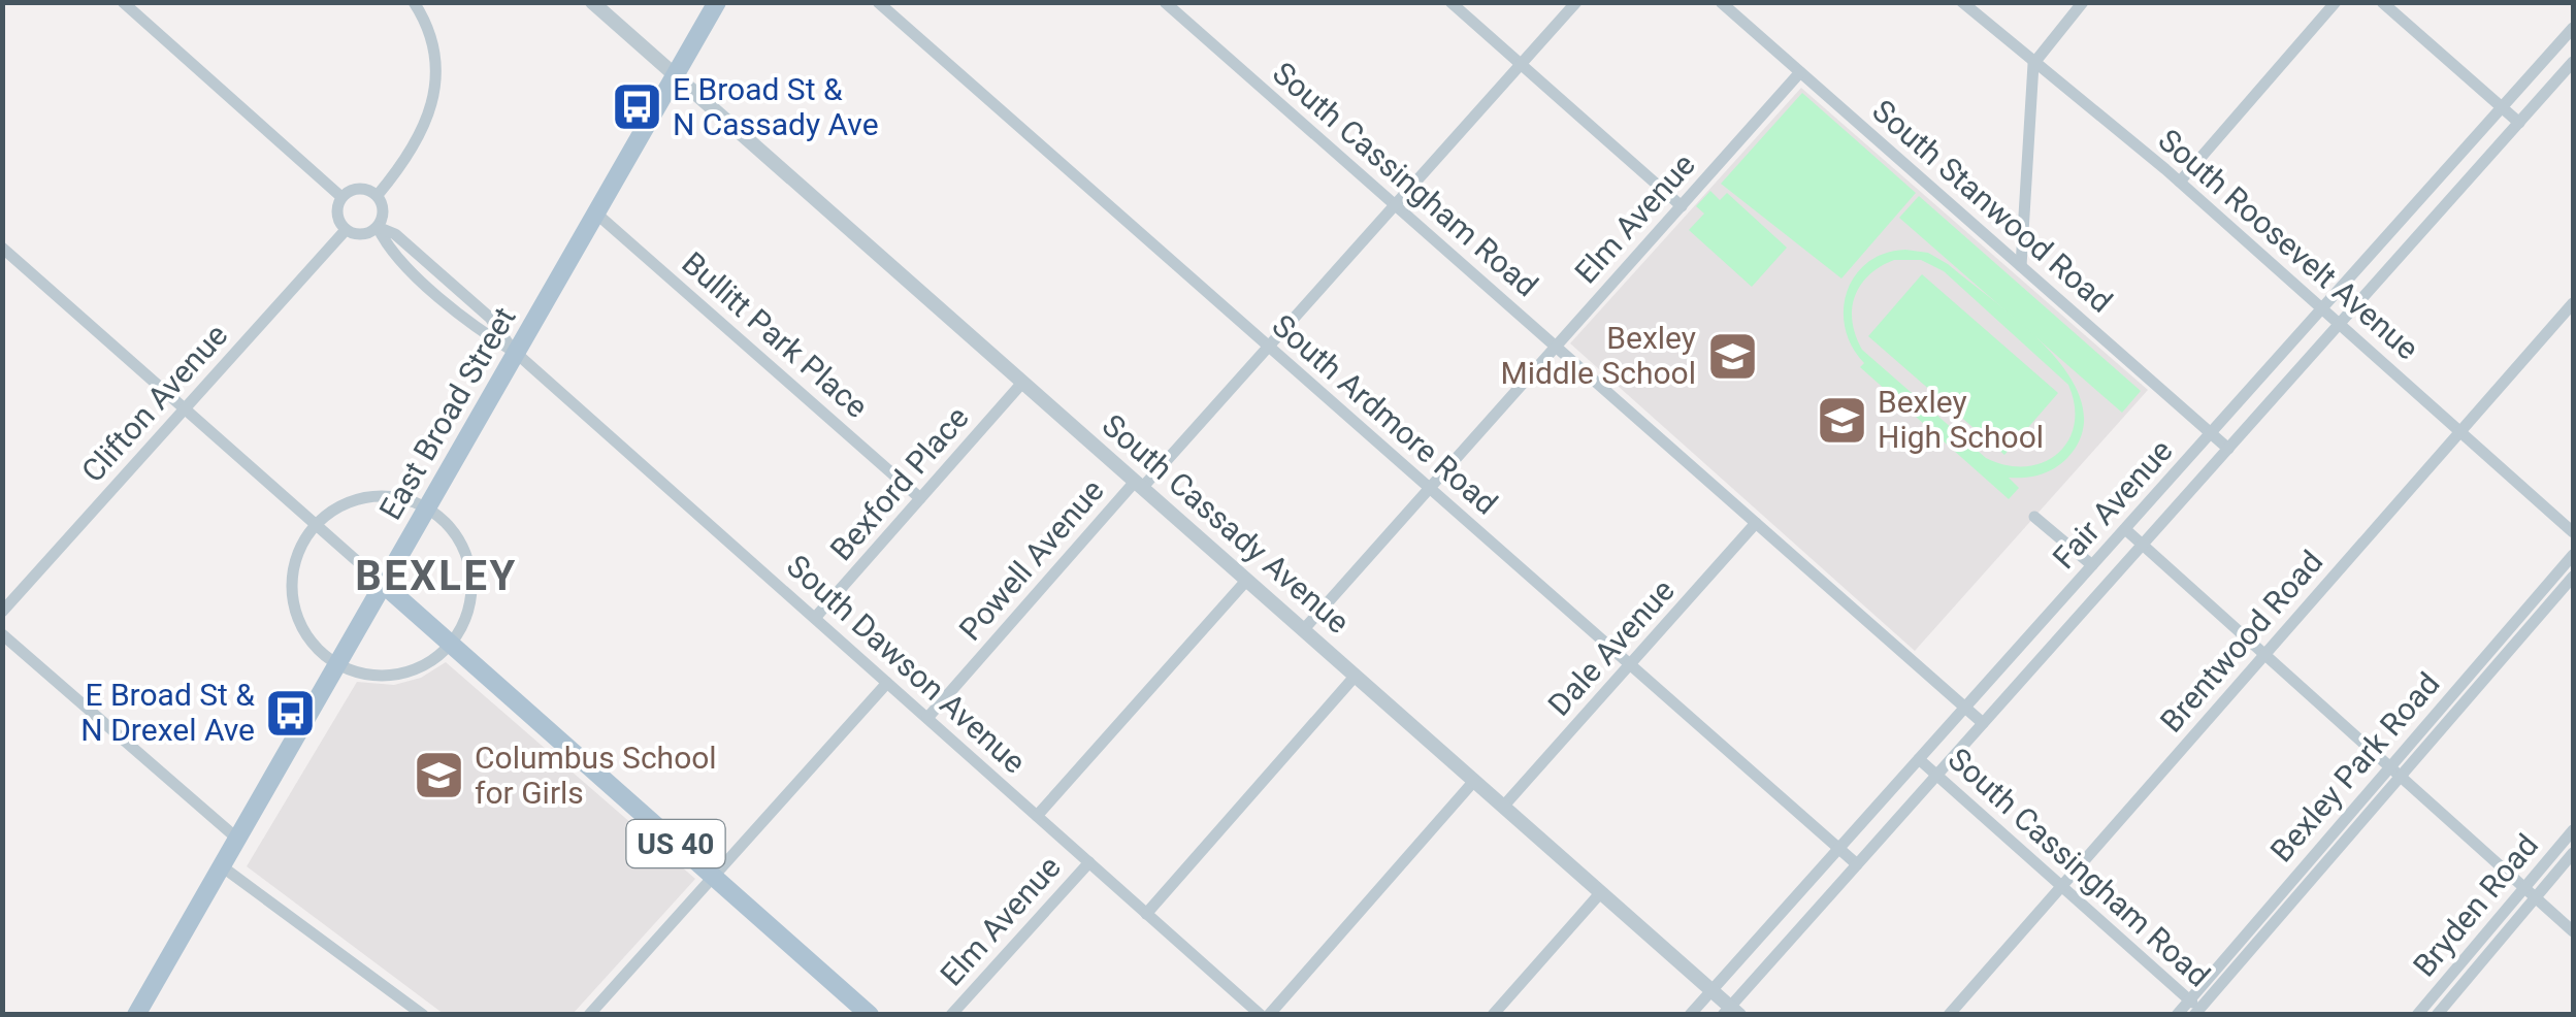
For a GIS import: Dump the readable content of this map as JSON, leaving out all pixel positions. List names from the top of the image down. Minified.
{"streets":{"main road":["East Broad Street","US 40"],"street":["South Cassingham Road","South Stanwood Road","Elm Avenue","South Roosevelt Avenue","Bullitt Park Place","Clifton Avenue","South Ardmore Road","Bexford Place","Fair Avenue","South Cassady Avenue","Powell Avenue","Brentwood Road","Dale Avenue","South Dawson Avenue","Bexley Park Road","Bryden Road"]},"crossings":[["South Cassingham Road","Elm Avenue"],["South Cassingham Road","Fair Avenue"],["South Cassingham Road","Powell Avenue"],["South Cassingham Road","Brentwood Road"],["South Cassingham Road","Dale Avenue"],["South Cassingham Road","Bexley Park Road"],["South Stanwood Road","Elm Avenue"],["South Stanwood Road","Fair Avenue"],["Elm Avenue","South Ardmore Road"],["Elm Avenue","South Cassady Avenue"],["Elm Avenue","South Dawson Avenue"],["South Roosevelt Avenue","Fair Avenue"],["South Roosevelt Avenue","Brentwood Road"],["Bullitt Park Place","East Broad Street"],["Bullitt Park Place","Bexford Place"],["Clifton Avenue","South Dawson Avenue"],["East Broad Street","South Cassady Avenue"],["East Broad Street","South Dawson Avenue"],["East Broad Street","US 40"],["South Ardmore Road","Fair Avenue"],["South Ardmore Road","Powell Avenue"],["South Ardmore Road","Dale Avenue"],["Bexford Place","South Cassady Avenue"],["Bexford Place","South Dawson Avenue"],["Fair Avenue","South Cassady Avenue"],["South Cassady Avenue","Powell Avenue"],["South Cassady Avenue","Dale Avenue"],["Powell Avenue","South Dawson Avenue"]],"districts":["BEXLEY"],"places":{"bus stop":["E Broad St & N Cassady Ave","E Broad St & N Drexel Ave"],"school or university":["Bexley Middle School","Bexley High School","Columbus School for Girls"]}}
